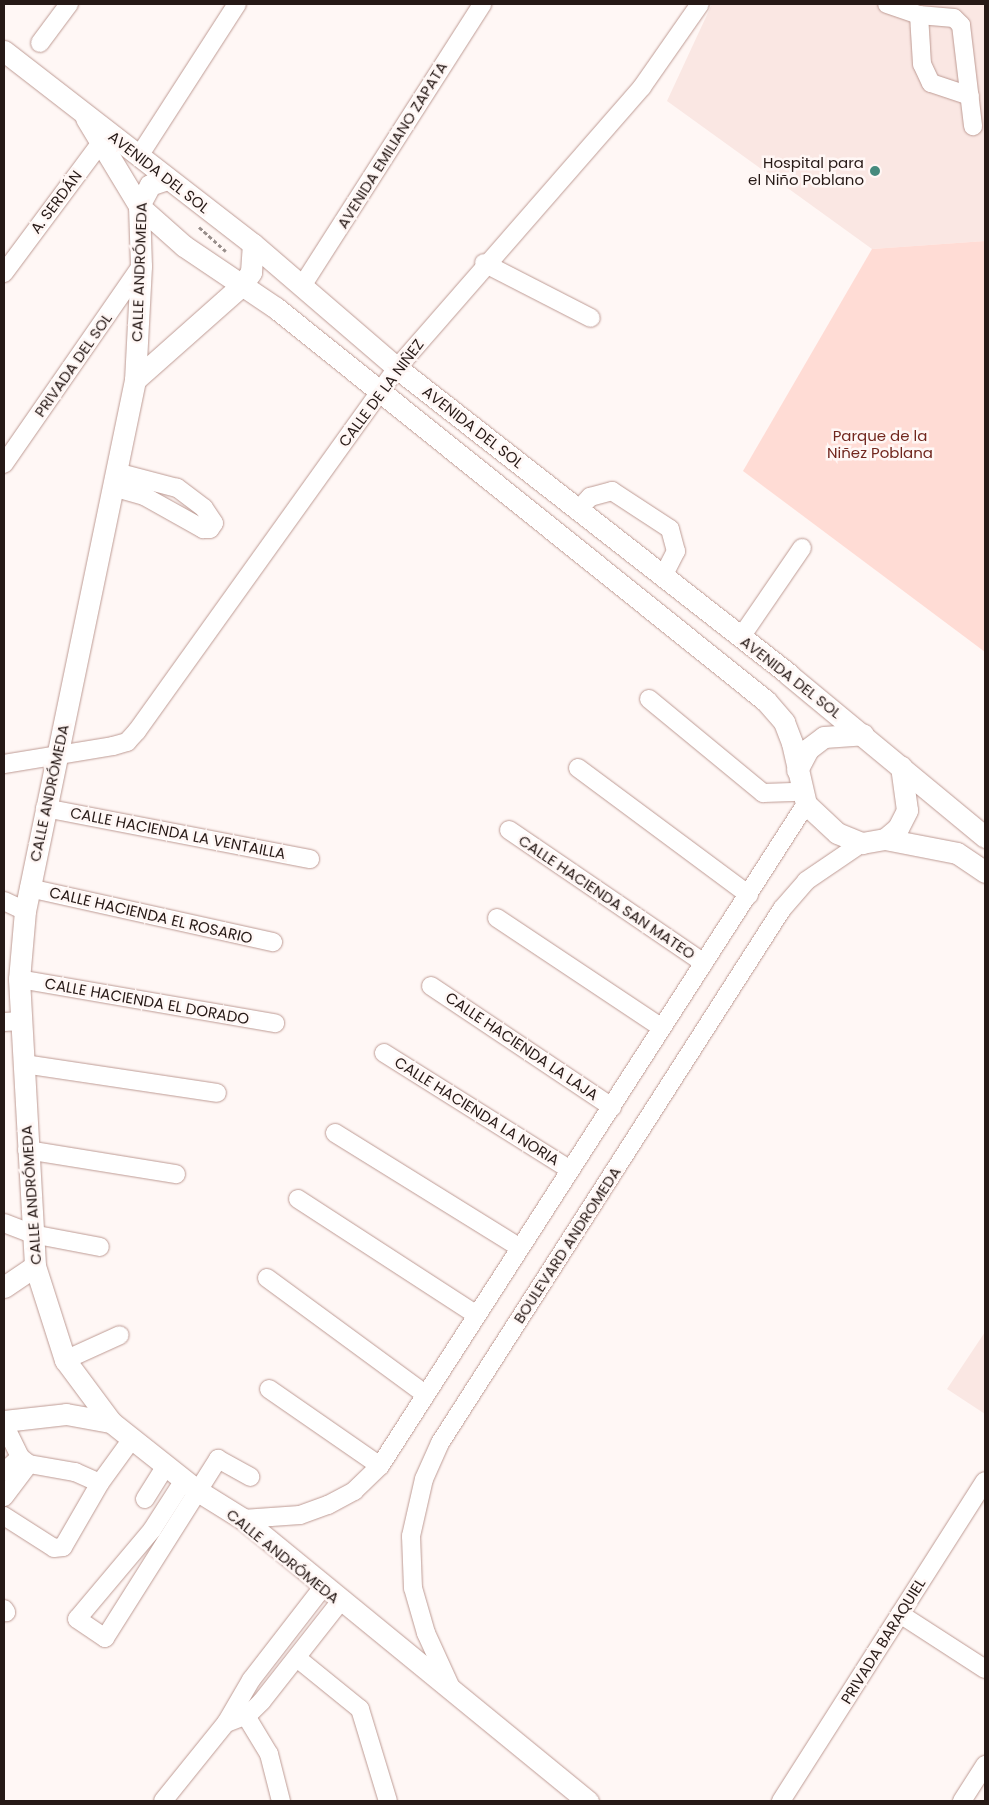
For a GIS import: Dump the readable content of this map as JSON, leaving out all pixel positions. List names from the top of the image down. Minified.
{"streets":{"main road":["AVENIDA DEL SOL","CALLE ANDRÓMEDA"],"street":["AVENIDA EMILIANO ZAPATA","A. SERDÁN","PRIVADA DEL SOL","CALLE DE LA NIÑEZ","CALLE HACIENDA LA VENTAILLA","CALLE HACIENDA SAN MATEO","CALLE HACIENDA EL ROSARIO","CALLE HACIENDA EL DORADO","CALLE HACIENDA LA LAJA","CALLE HACIENDA LA NORIA","BOULEVARD ANDROMEDA","PRIVADA BARAQUIEL"]},"crossings":[["AVENIDA EMILIANO ZAPATA","AVENIDA DEL SOL"],["AVENIDA DEL SOL","A. SERDÁN"],["AVENIDA DEL SOL","CALLE ANDRÓMEDA"],["AVENIDA DEL SOL","CALLE DE LA NIÑEZ"],["AVENIDA DEL SOL","BOULEVARD ANDROMEDA"],["CALLE ANDRÓMEDA","PRIVADA DEL SOL"],["CALLE ANDRÓMEDA","CALLE DE LA NIÑEZ"],["CALLE ANDRÓMEDA","CALLE HACIENDA LA VENTAILLA"],["CALLE ANDRÓMEDA","CALLE HACIENDA EL ROSARIO"],["CALLE ANDRÓMEDA","CALLE HACIENDA EL DORADO"],["CALLE ANDRÓMEDA","BOULEVARD ANDROMEDA"]],"parks":["Parque de la Niñez Poblana"],"places":["Hospital para el Niño Poblano"]}
